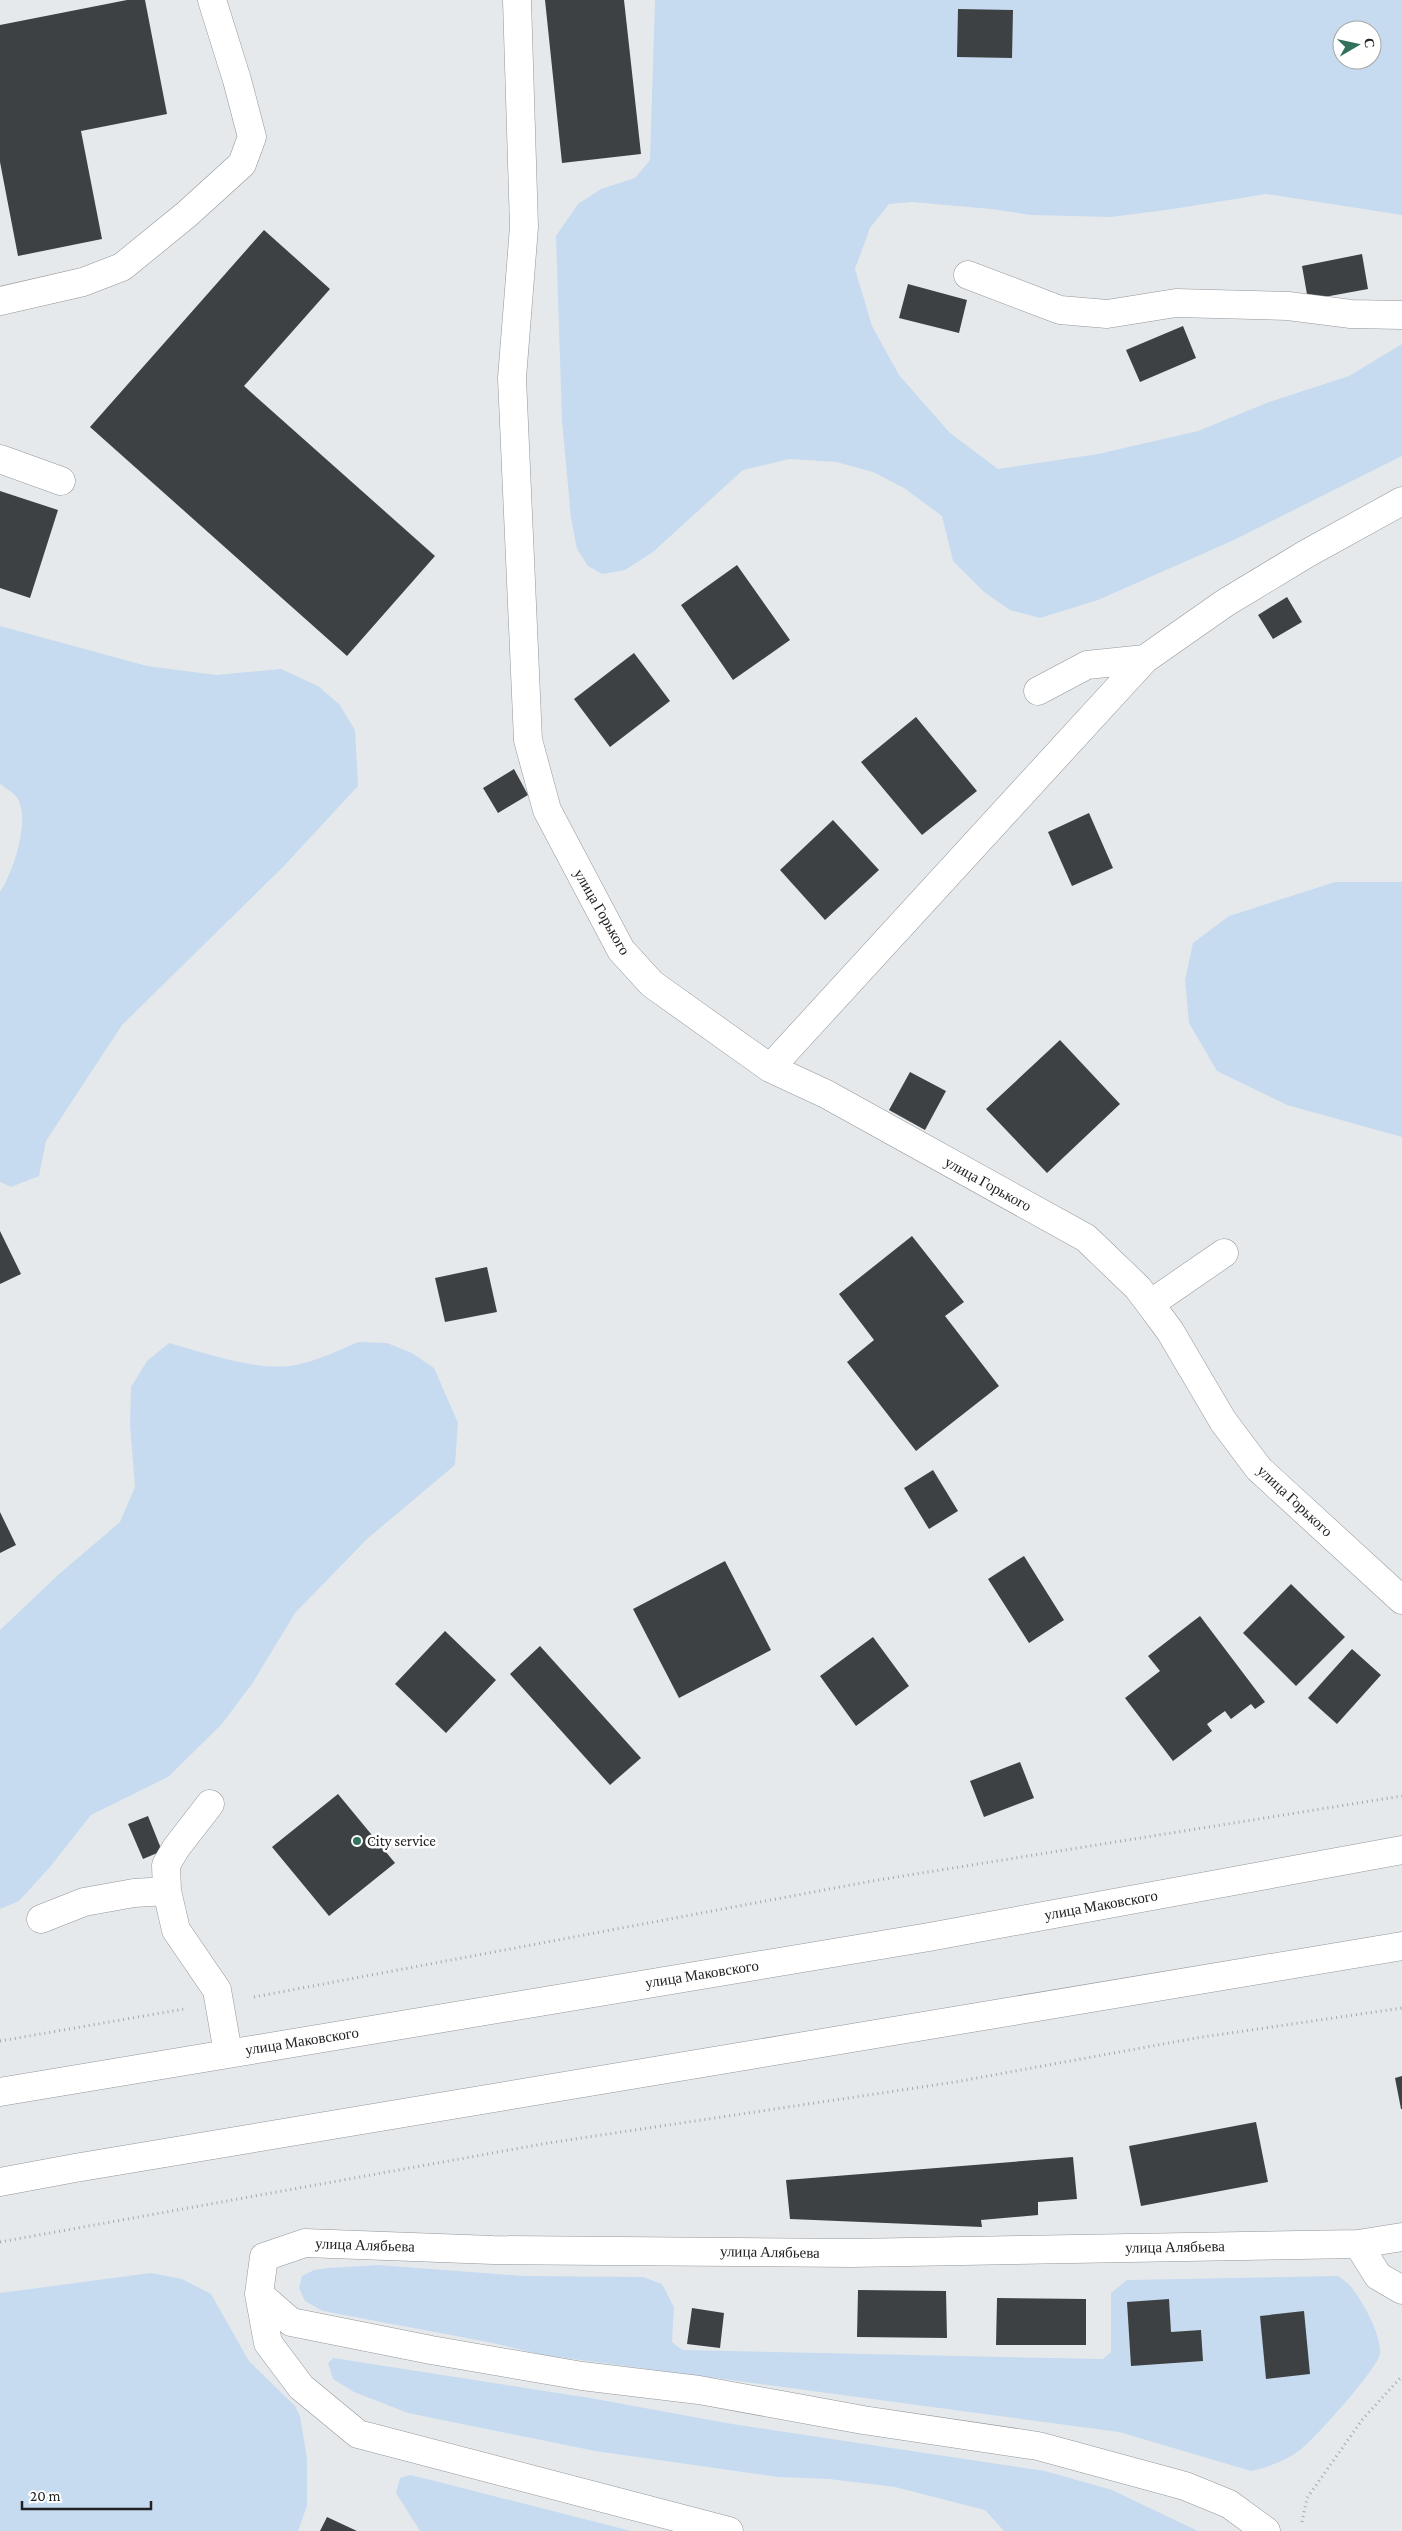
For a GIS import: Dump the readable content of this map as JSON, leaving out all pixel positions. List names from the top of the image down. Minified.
{"streets":{"main road":["улица Горького","улица Маковского","улица Алябьева"]},"places":["City service"],"scale_bar":"20 m","north":"right"}
